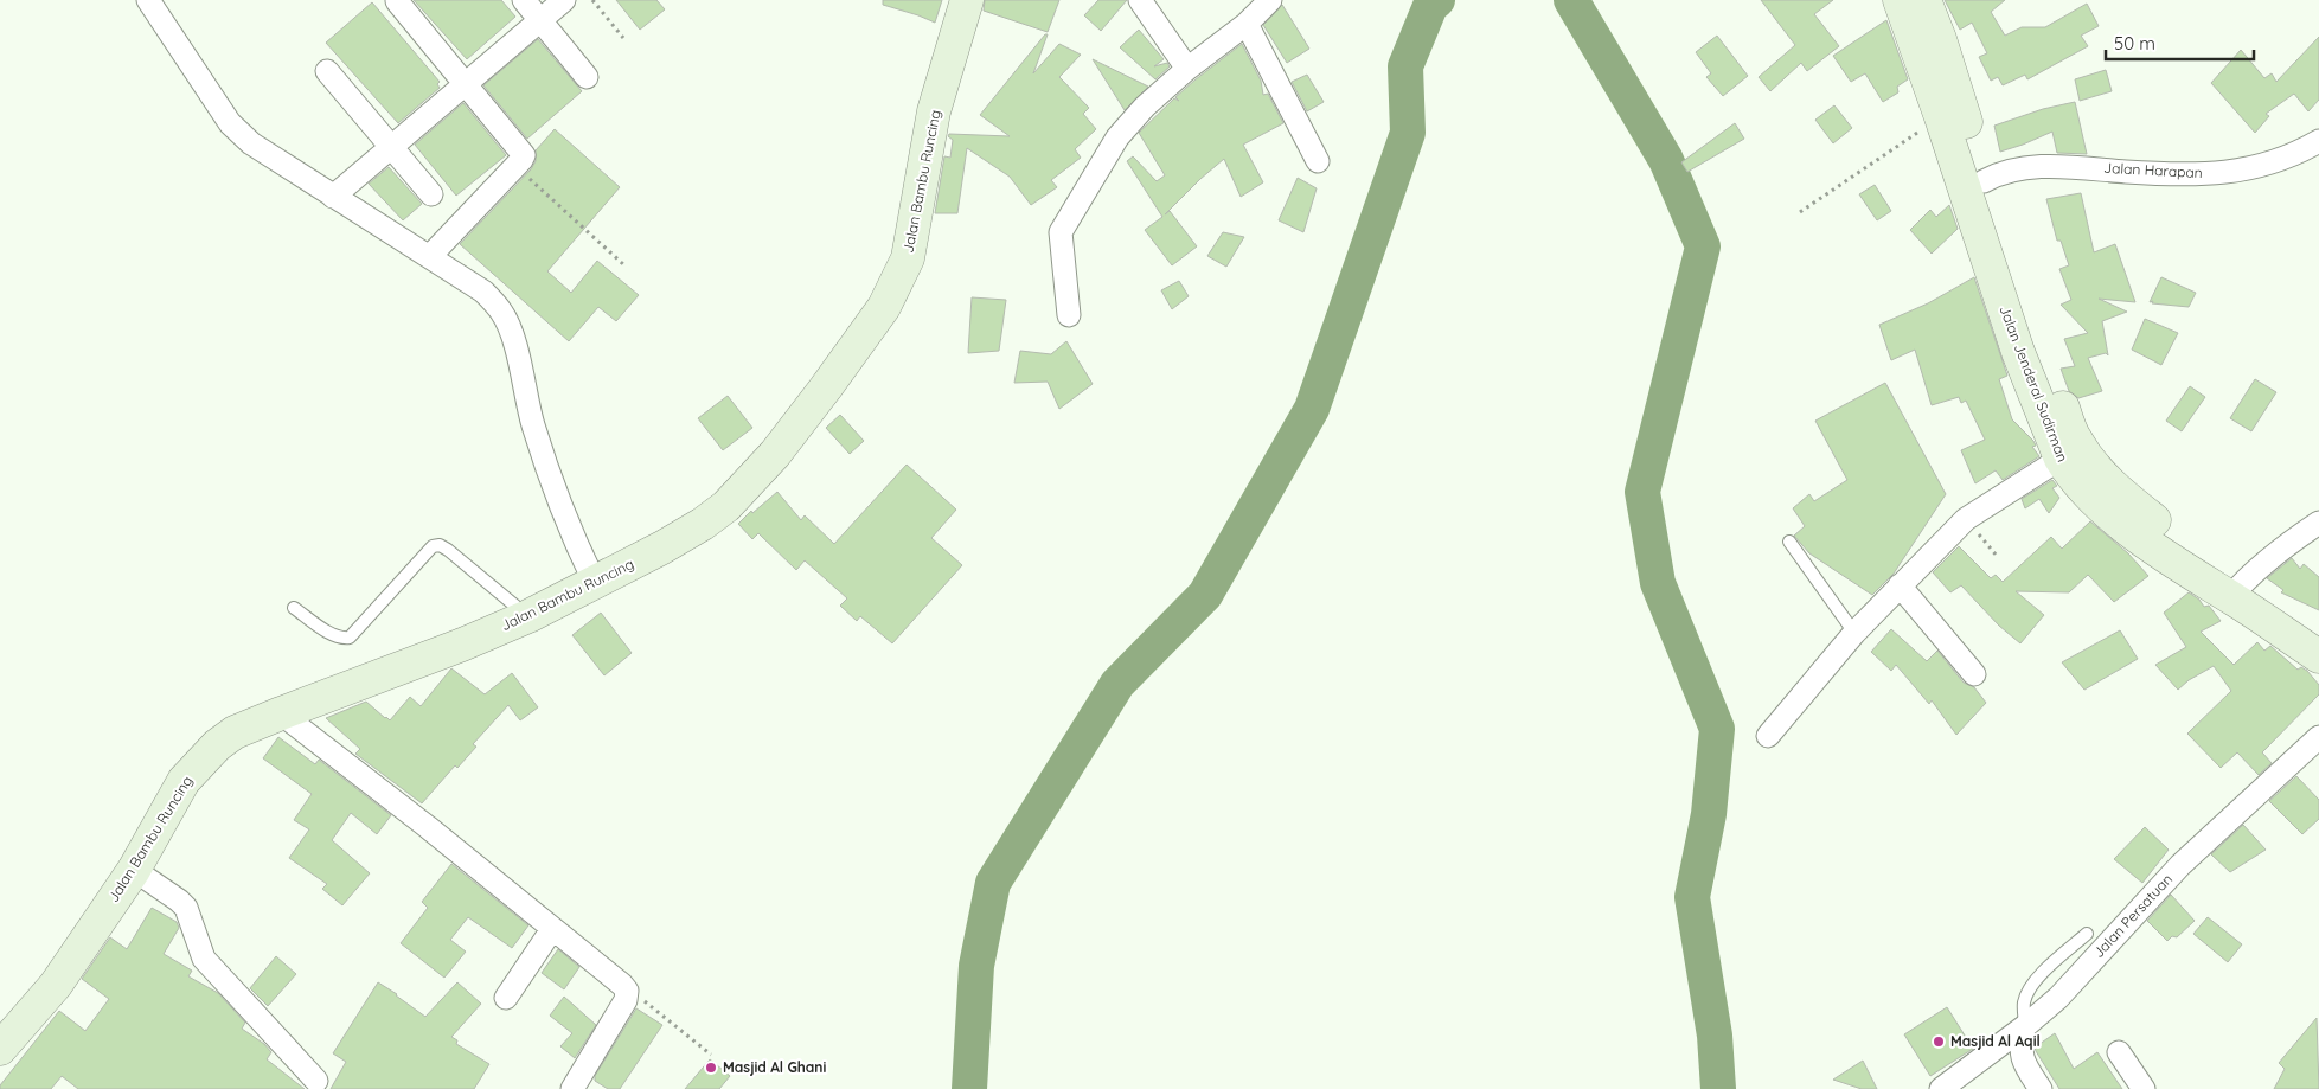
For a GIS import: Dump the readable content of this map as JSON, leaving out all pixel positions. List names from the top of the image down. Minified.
{"streets":{"main road":["Jalan Bambu Runcing","Jalan Jenderal Sudirman"],"street":["Jalan Harapan","Jalan Persatuan"]},"crossings":[["Jalan Harapan","Jalan Jenderal Sudirman"]],"places":["Masjid Al Aqil","Masjid Al Ghani"],"scale_bar":"50 m"}
